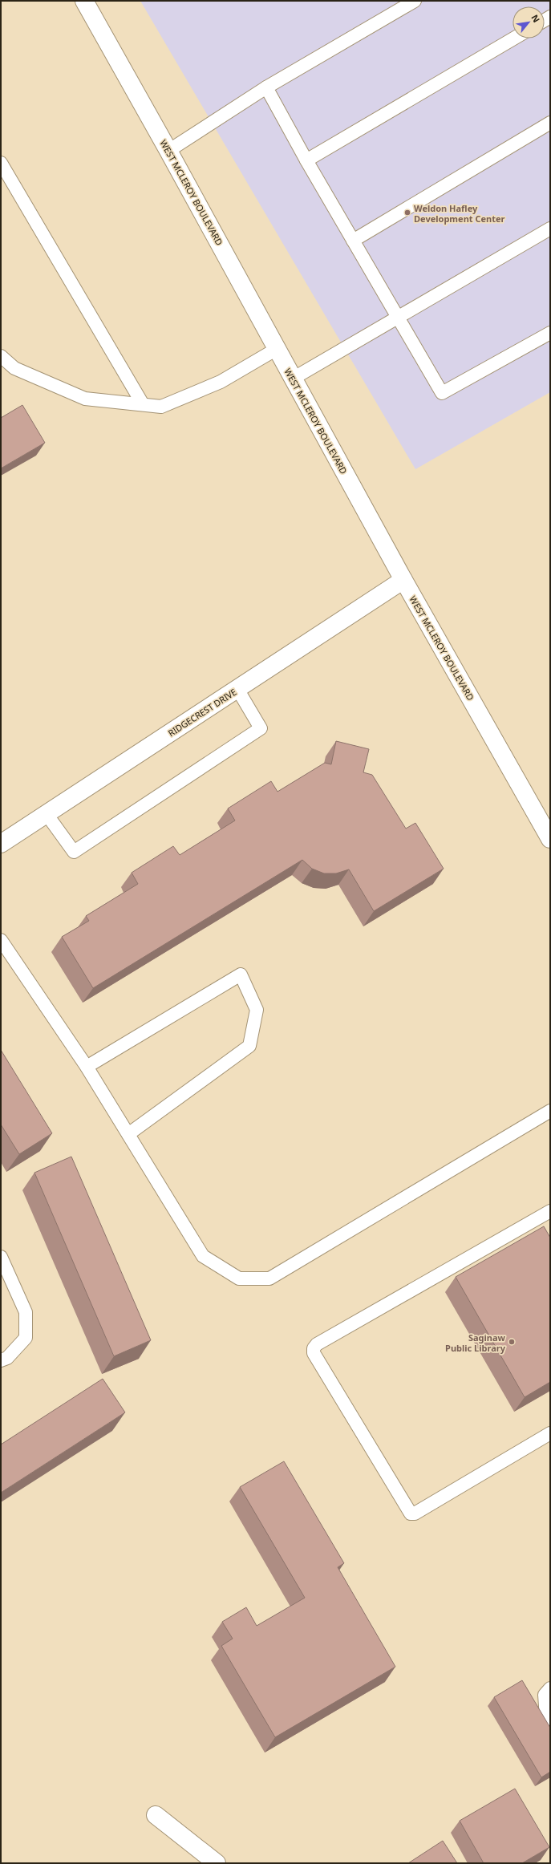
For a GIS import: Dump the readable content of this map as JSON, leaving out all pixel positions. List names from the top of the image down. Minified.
{"streets":{"main road":["WEST MCLEROY BOULEVARD","RIDGECREST DRIVE"]},"crossings":[["WEST MCLEROY BOULEVARD","RIDGECREST DRIVE"]],"places":["Weldon Hafley Development Center","Saginaw Public Library"],"north":"top right"}
